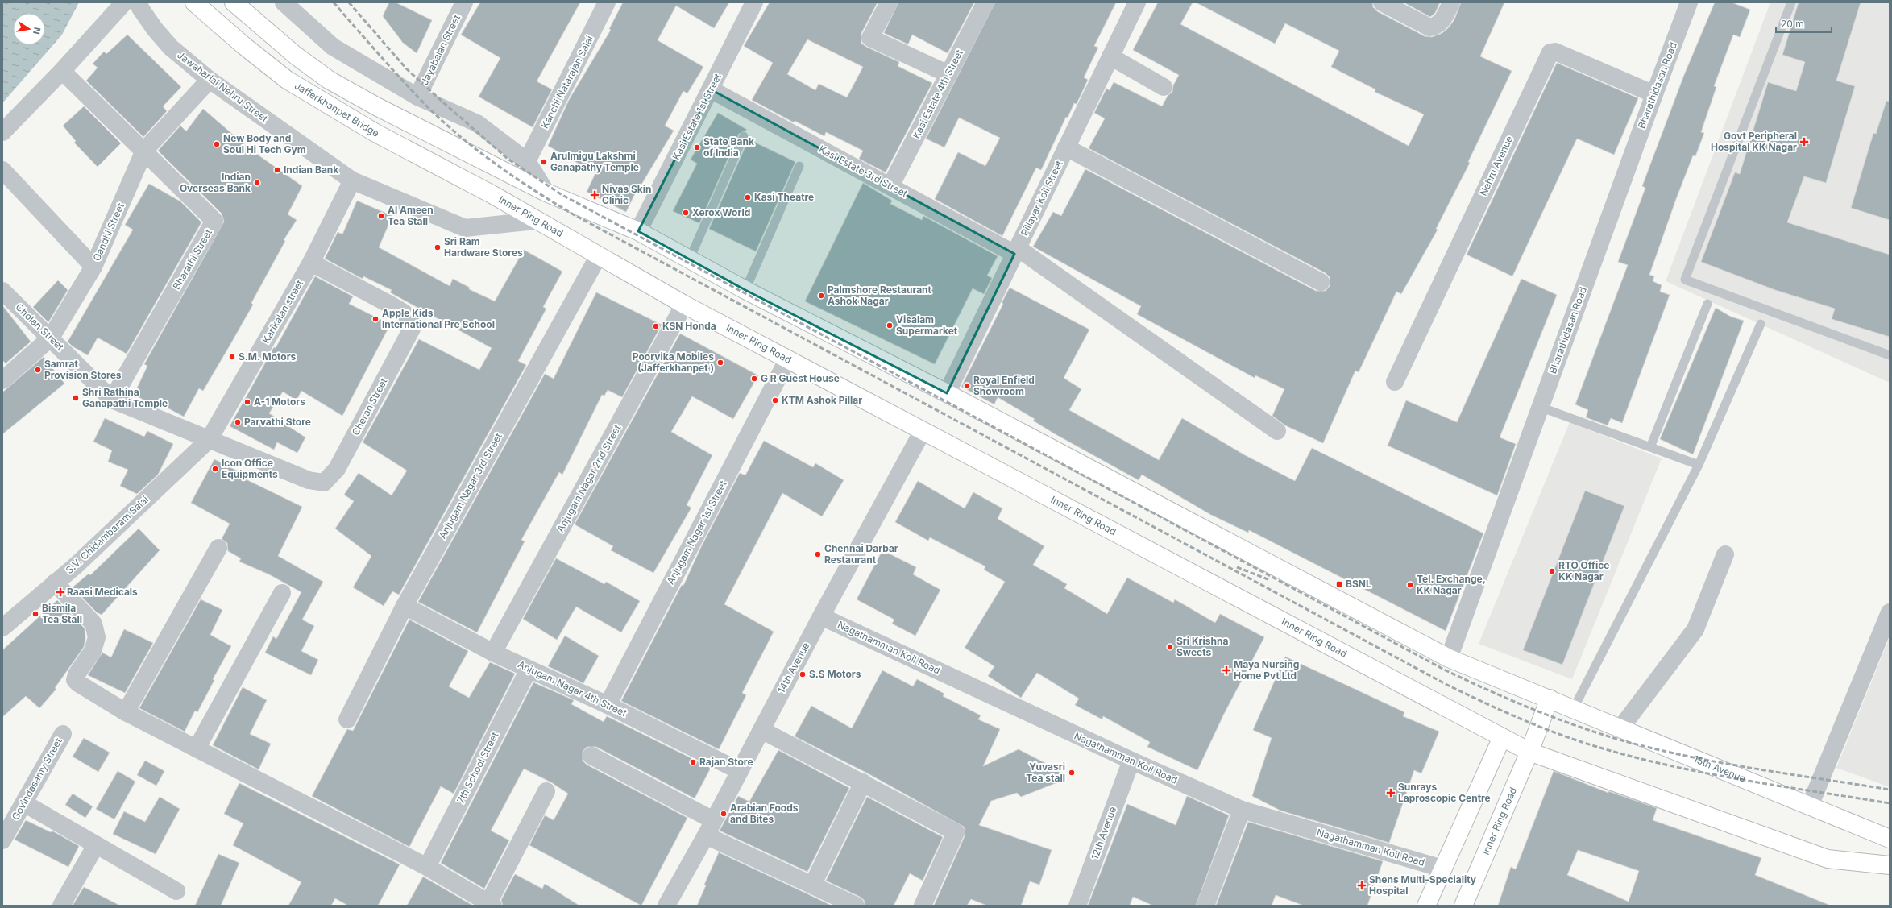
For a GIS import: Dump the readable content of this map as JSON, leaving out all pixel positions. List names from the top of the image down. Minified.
{"streets":{"main road":["Jafferkhanpet Bridge","Inner Ring Road","15th Avenue"],"street":["Jayabalan Street","Kanchi Natarajan Salai","Bharathidasan Road","Jawaharlal Nehru Street","Kasi Estate 4th Street","Kasi Estate 1st Street","Nehru Avenue","Kasi Estate 3rd Street","Pillayar Koil Street","Gandhi Street","Bharathi Street","Karikalan street","Cholan Street","Cheran Street","Anjugam Nagar 2nd Street","Anjugam Nagar 3rd Street","Anjugam Nagar 1st Street","S.V. Chidambaram Salai","Nagathamman Koil Road","14th Avenue","Anjugam Nagar 4th Street","7th School Street","Govindasamy Street","12th Avenue"]},"crossings":[["Bharathidasan Road","Nehru Avenue"],["Jawaharlal Nehru Street","Inner Ring Road"],["Jawaharlal Nehru Street","Gandhi Street"],["Jawaharlal Nehru Street","Karikalan street"],["Kasi Estate 4th Street","Kasi Estate 3rd Street"],["Jafferkhanpet Bridge","Inner Ring Road"],["Kasi Estate 1st Street","Kasi Estate 3rd Street"],["Kasi Estate 3rd Street","Pillayar Koil Street"],["Inner Ring Road","Anjugam Nagar 2nd Street"],["Inner Ring Road","Anjugam Nagar 3rd Street"],["Inner Ring Road","Anjugam Nagar 1st Street"],["Inner Ring Road","14th Avenue"],["Gandhi Street","Bharathi Street"],["Gandhi Street","Cholan Street"],["Bharathi Street","Cholan Street"],["Karikalan street","Cholan Street"],["Karikalan street","Cheran Street"],["Karikalan street","S.V. Chidambaram Salai"],["Cholan Street","Cheran Street"],["Cholan Street","S.V. Chidambaram Salai"],["Cheran Street","S.V. Chidambaram Salai"],["Anjugam Nagar 2nd Street","Anjugam Nagar 4th Street"],["Anjugam Nagar 3rd Street","Anjugam Nagar 4th Street"],["Anjugam Nagar 1st Street","Anjugam Nagar 4th Street"],["Nagathamman Koil Road","14th Avenue"],["Nagathamman Koil Road","12th Avenue"],["14th Avenue","Anjugam Nagar 4th Street"],["Anjugam Nagar 4th Street","7th School Street"]],"places":{"health":["Govt Peripheral Hospital KK Nagar","Nivas Skin Clinic","Raasi Medicals","Maya Nursing Home Pvt Ltd","Sunrays Laproscopic Centre","Shens Multi-Speciality Hospital"],"other":["New Body and Soul Hi Tech Gym","State Bank of India","Arulmigu Lakshmi Ganapathy Temple","Indian Bank","Indian Overseas Bank","Kasi Theatre","Xerox World","Al Ameen Tea Stall","Sri Ram Hardware Stores","Palmshore Restaurant Ashok Nagar","Apple Kids International Pre School","Visalam Supermarket","KSN Honda","S.M. Motors","Poorvika Mobiles (Jafferkhanpet )","Samrat Provision Stores","G R Guest House","Royal Enfield Showroom","Shri Rathina Ganapathi Temple","KTM Ashok Pillar","A-1 Motors","Parvathi Store","Icon Office Equipments","Chennai Darbar Restaurant","RTO Office KK Nagar","Tel. Exchange, KK Nagar","Bismila Tea Stall","Sri Krishna Sweets","S.S Motors","Rajan Store","Yuvasri Tea stall","Arabian Foods and Bites"],"transit":["BSNL"]},"scale_bar":"20 m","north":"right"}
